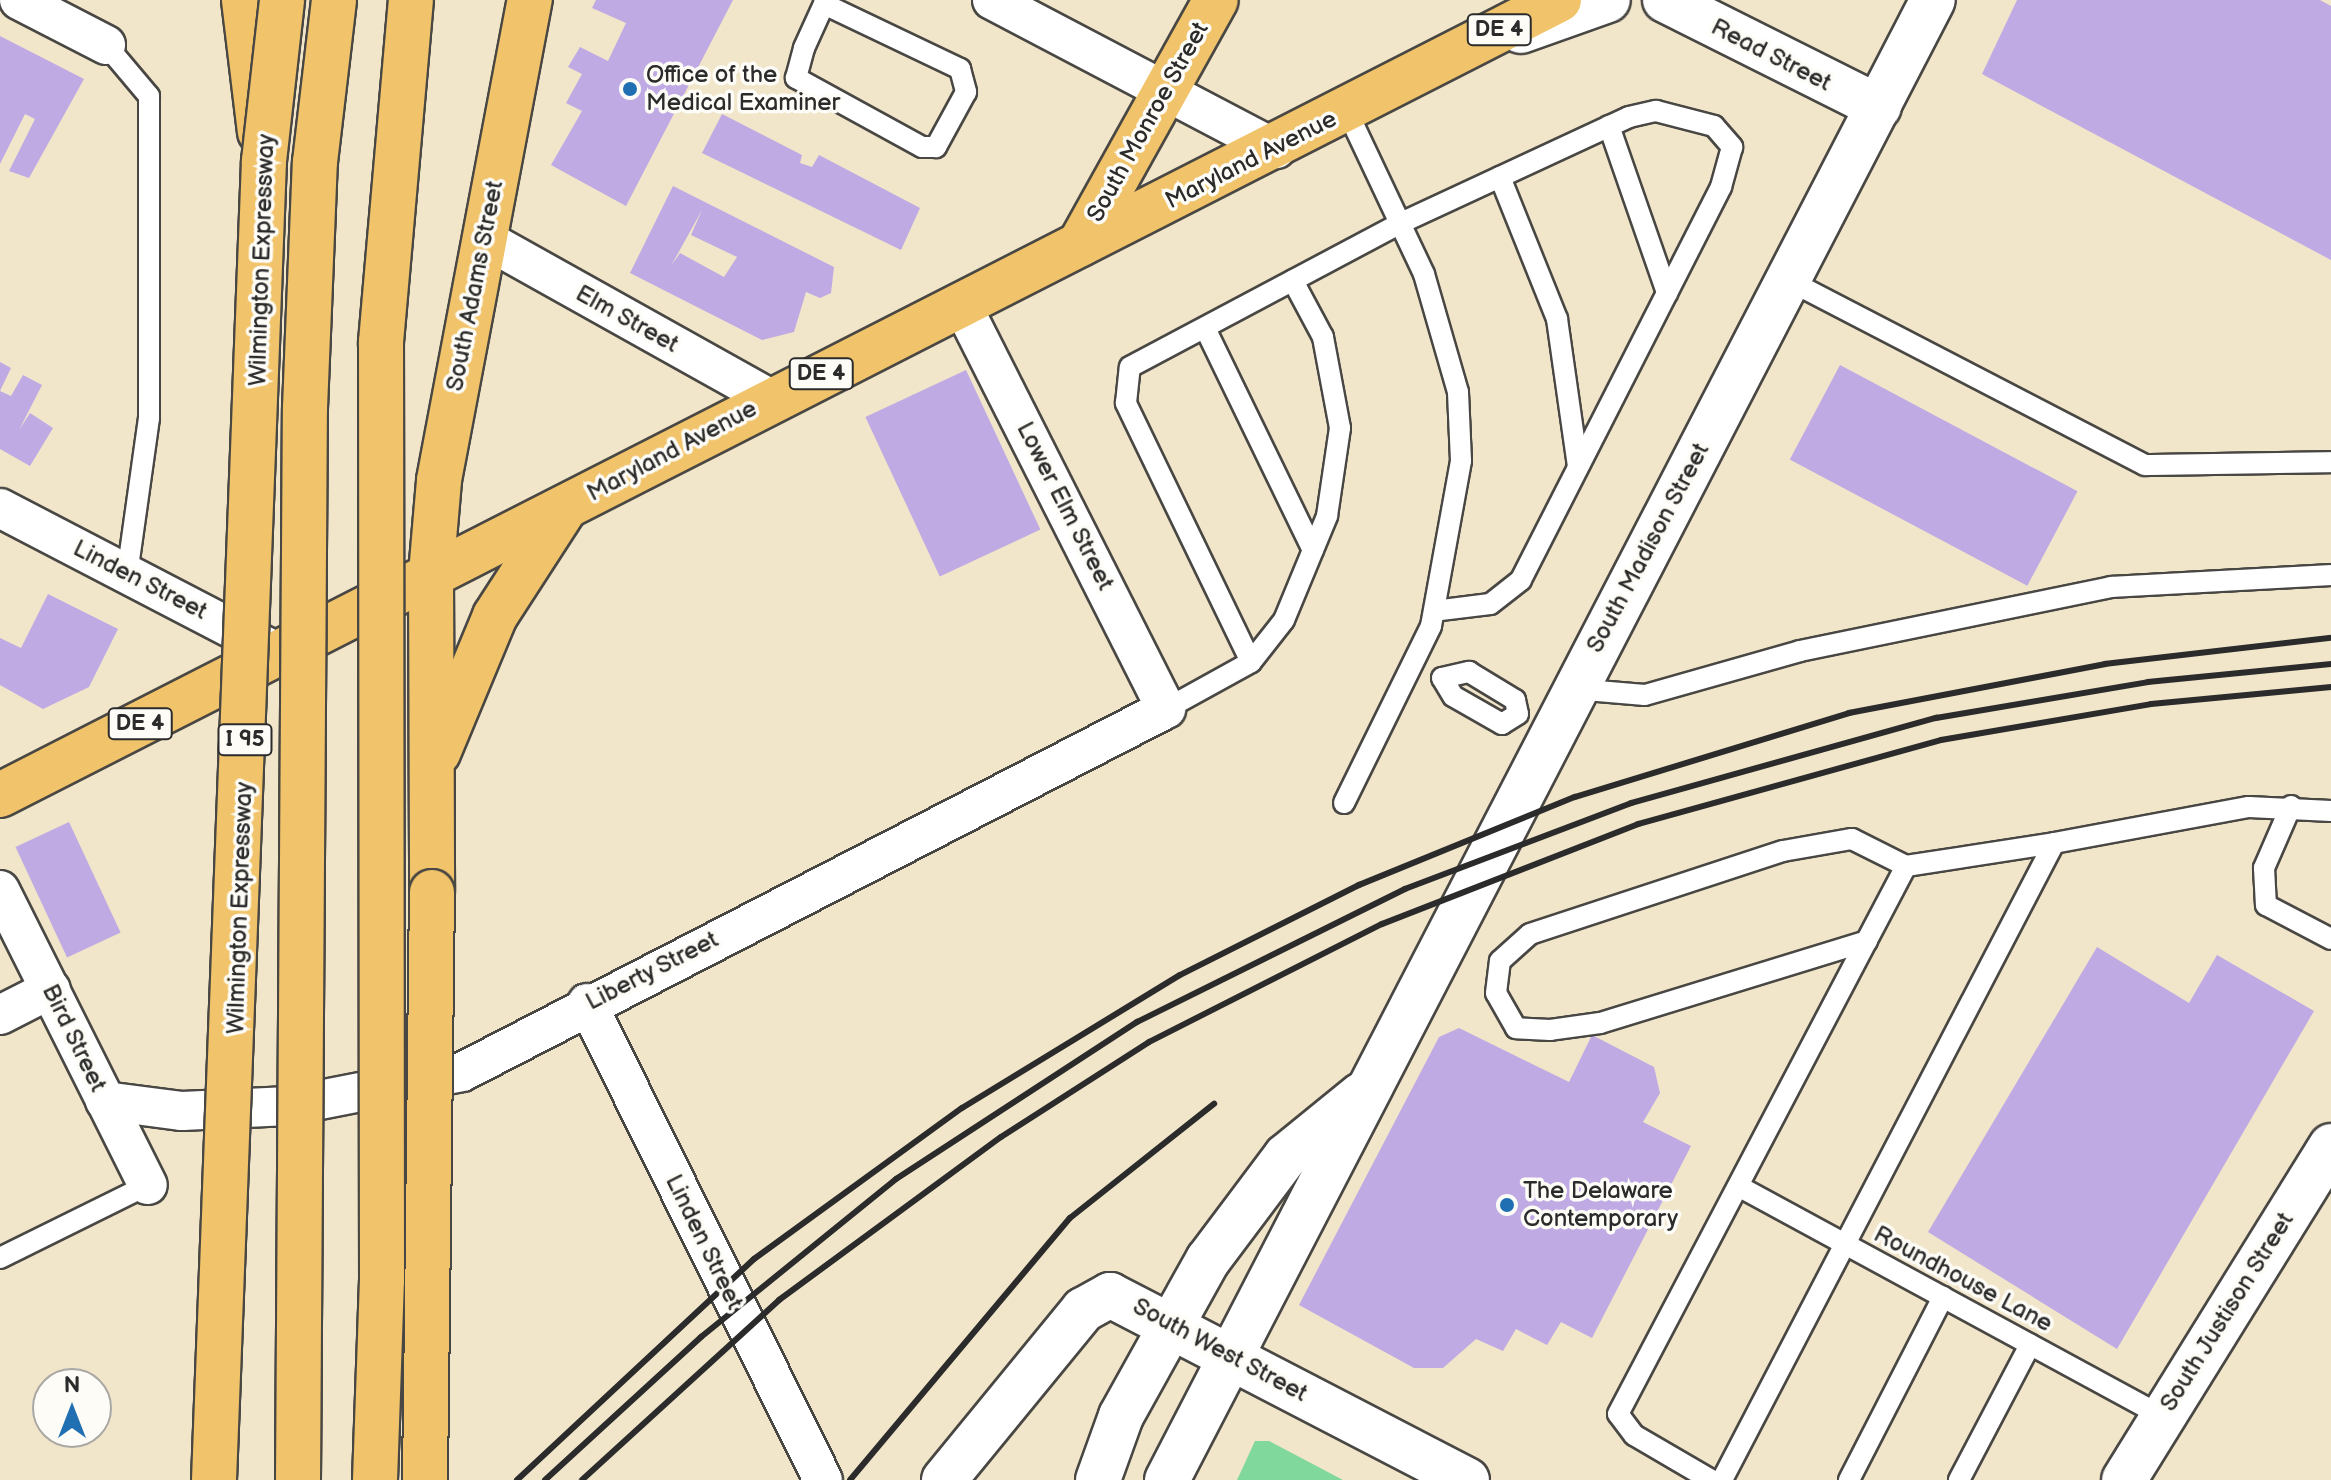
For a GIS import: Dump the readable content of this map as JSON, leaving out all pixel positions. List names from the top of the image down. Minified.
{"streets":{"main road":["DE 4","South Monroe Street","Maryland Avenue","Wilmington Expressway","South Adams Street","I 95"],"street":["Read Street","Elm Street","Lower Elm Street","South Madison Street","Linden Street","Liberty Street","Bird Street","South Justison Street","South West Street"],"lane":["Roundhouse Lane"]},"crossings":[["Read Street","South Madison Street"],["South Monroe Street","Maryland Avenue"],["Maryland Avenue","South Adams Street"],["Maryland Avenue","Elm Street"],["Maryland Avenue","Lower Elm Street"],["Maryland Avenue","Linden Street"],["South Adams Street","Elm Street"],["Lower Elm Street","Liberty Street"],["South Madison Street","South West Street"],["Linden Street","Liberty Street"],["Liberty Street","Bird Street"],["Roundhouse Lane","South Justison Street"]],"places":["Office of the Medical Examiner","The Delaware Contemporary"],"north":"top"}
